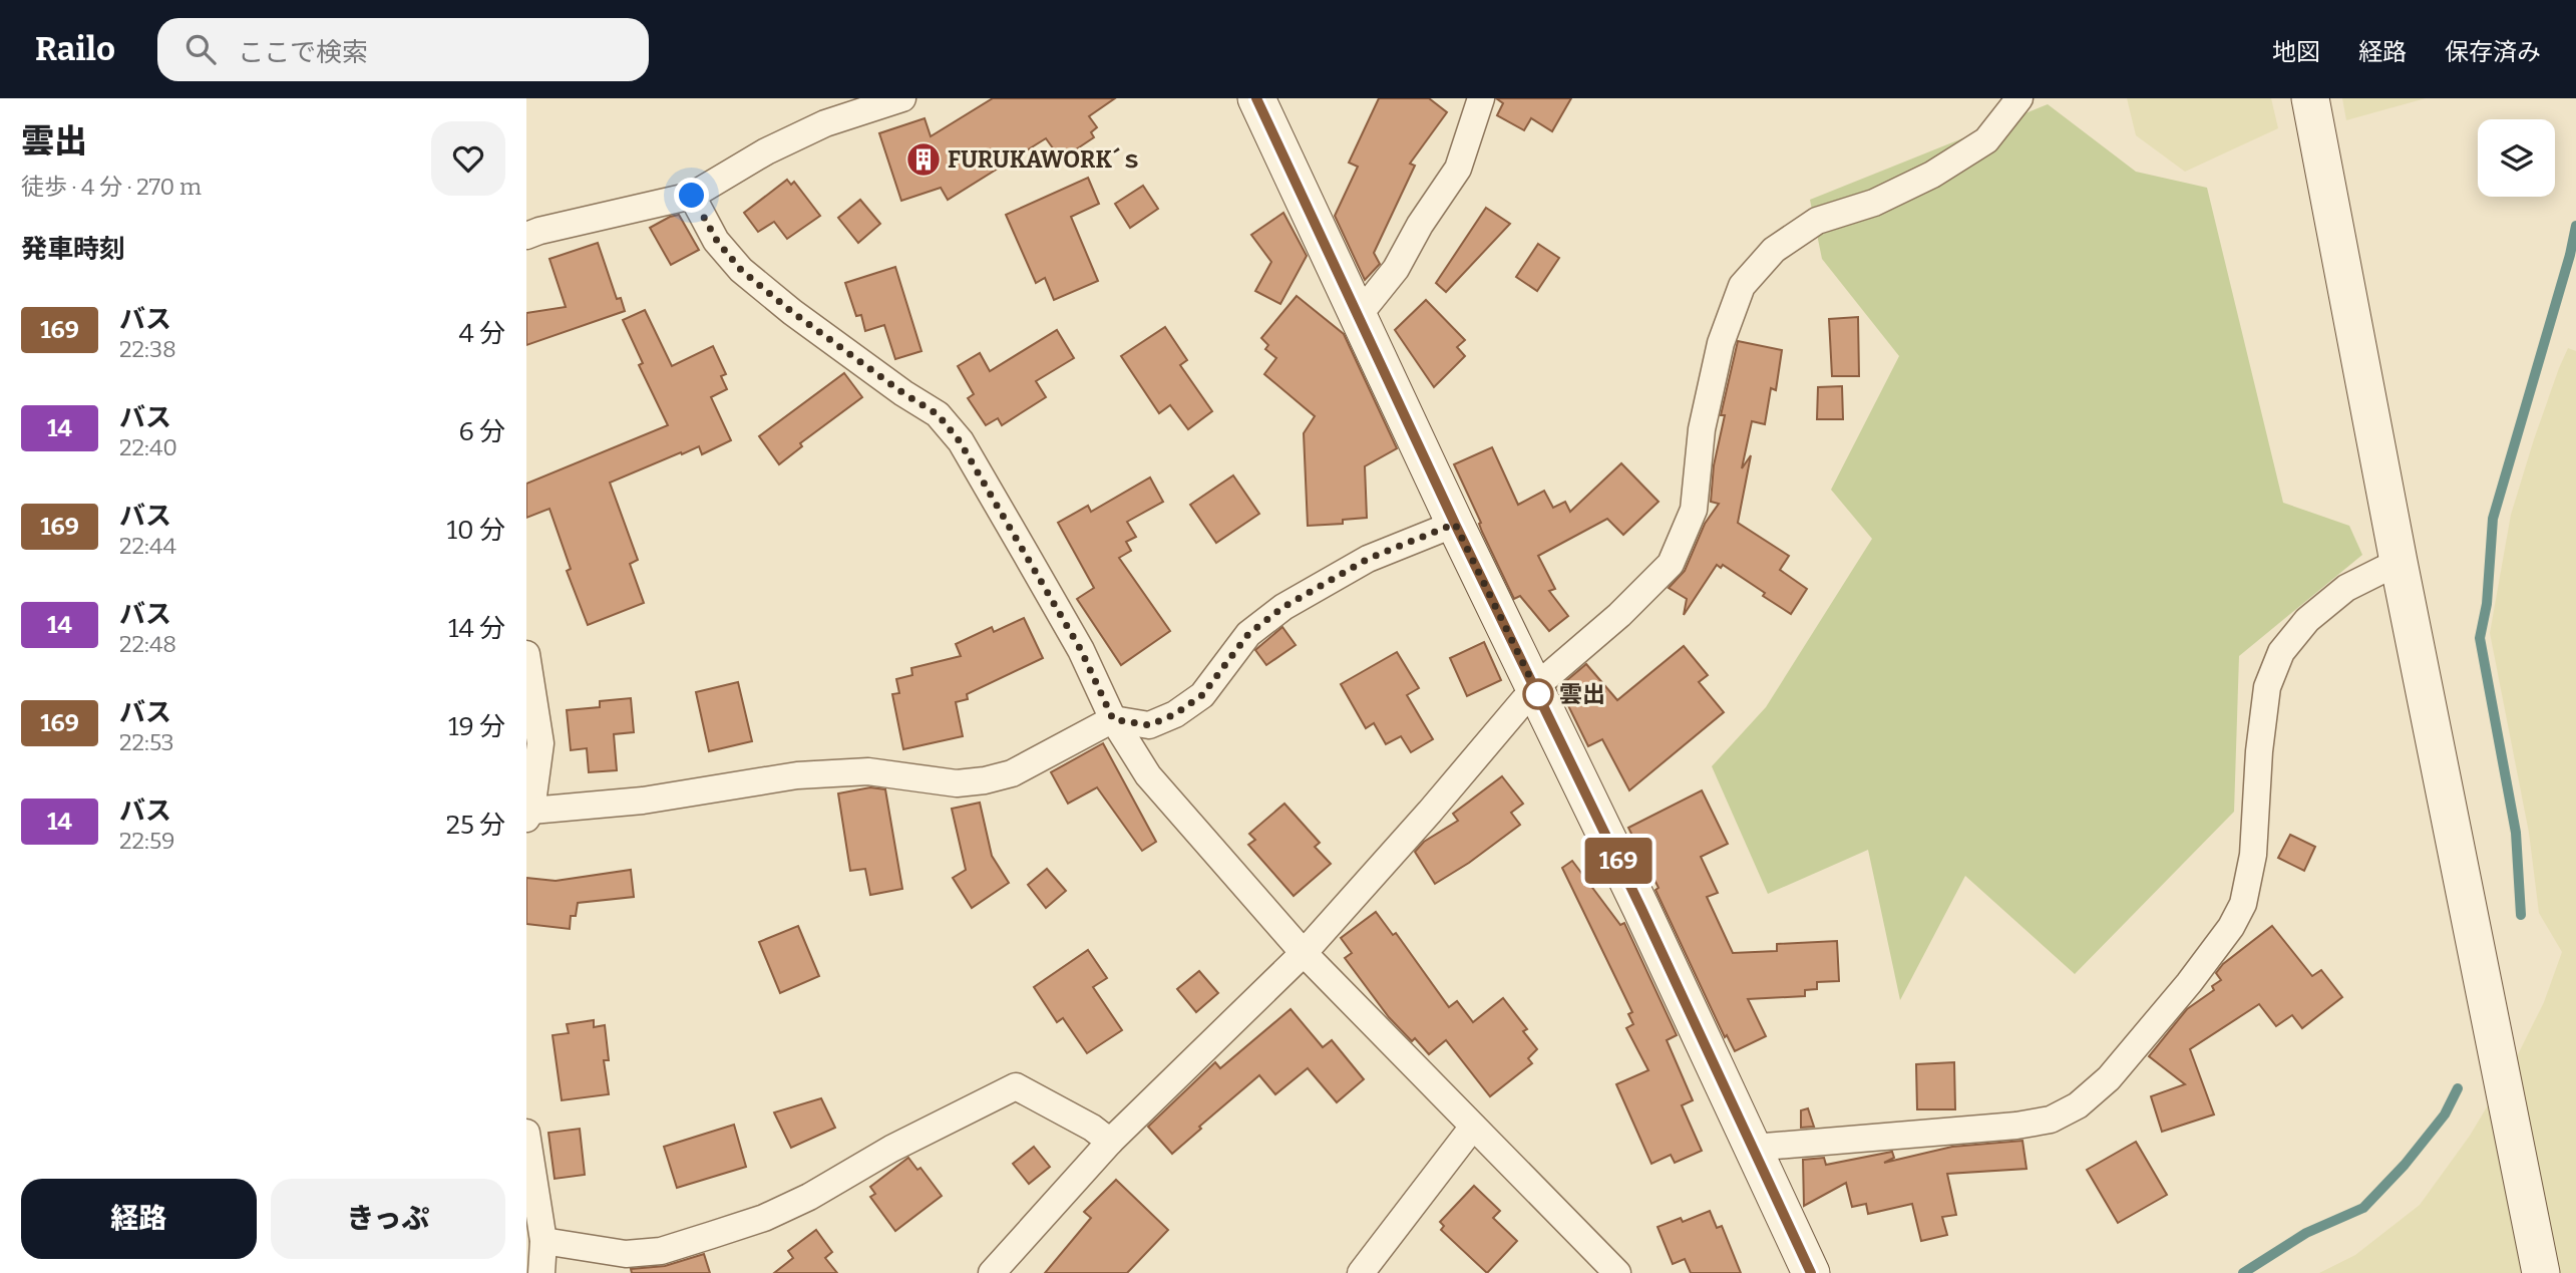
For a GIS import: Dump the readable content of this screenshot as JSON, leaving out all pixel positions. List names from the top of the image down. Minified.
{"places":{"building":["FURUKAWORK´ｓ"],"other":["雲出"]},"lines":["bus line 169"],"page":{"header":"Railo","search":"ここで検索","nav":["地図","経路","保存済み"],"heading":[["雲出","徒歩 · 4 分 · 270 m"],"発車時刻"],"on_map":"169","list":[{"mark":"169","name":"バス","note":"22:38","value":"4 分"},{"mark":"14","name":"バス","note":"22:40","value":"6 分"},{"mark":"169","name":"バス","note":"22:44","value":"10 分"},{"mark":"14","name":"バス","note":"22:48","value":"14 分"},{"mark":"169","name":"バス","note":"22:53","value":"19 分"},{"mark":"14","name":"バス","note":"22:59","value":"25 分"}],"buttons":["経路","きっぷ"]}}
